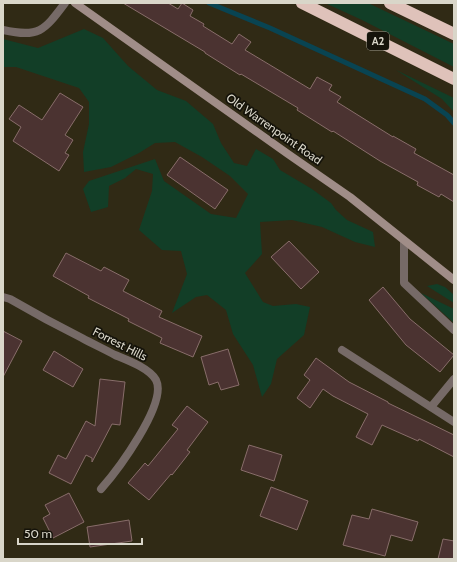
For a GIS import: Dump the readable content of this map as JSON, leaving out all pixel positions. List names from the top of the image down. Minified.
{"streets":{"highway":["A2"],"street":["Old Warrenpoint Road","Forrest Hills"]},"scale_bar":"50 m"}
